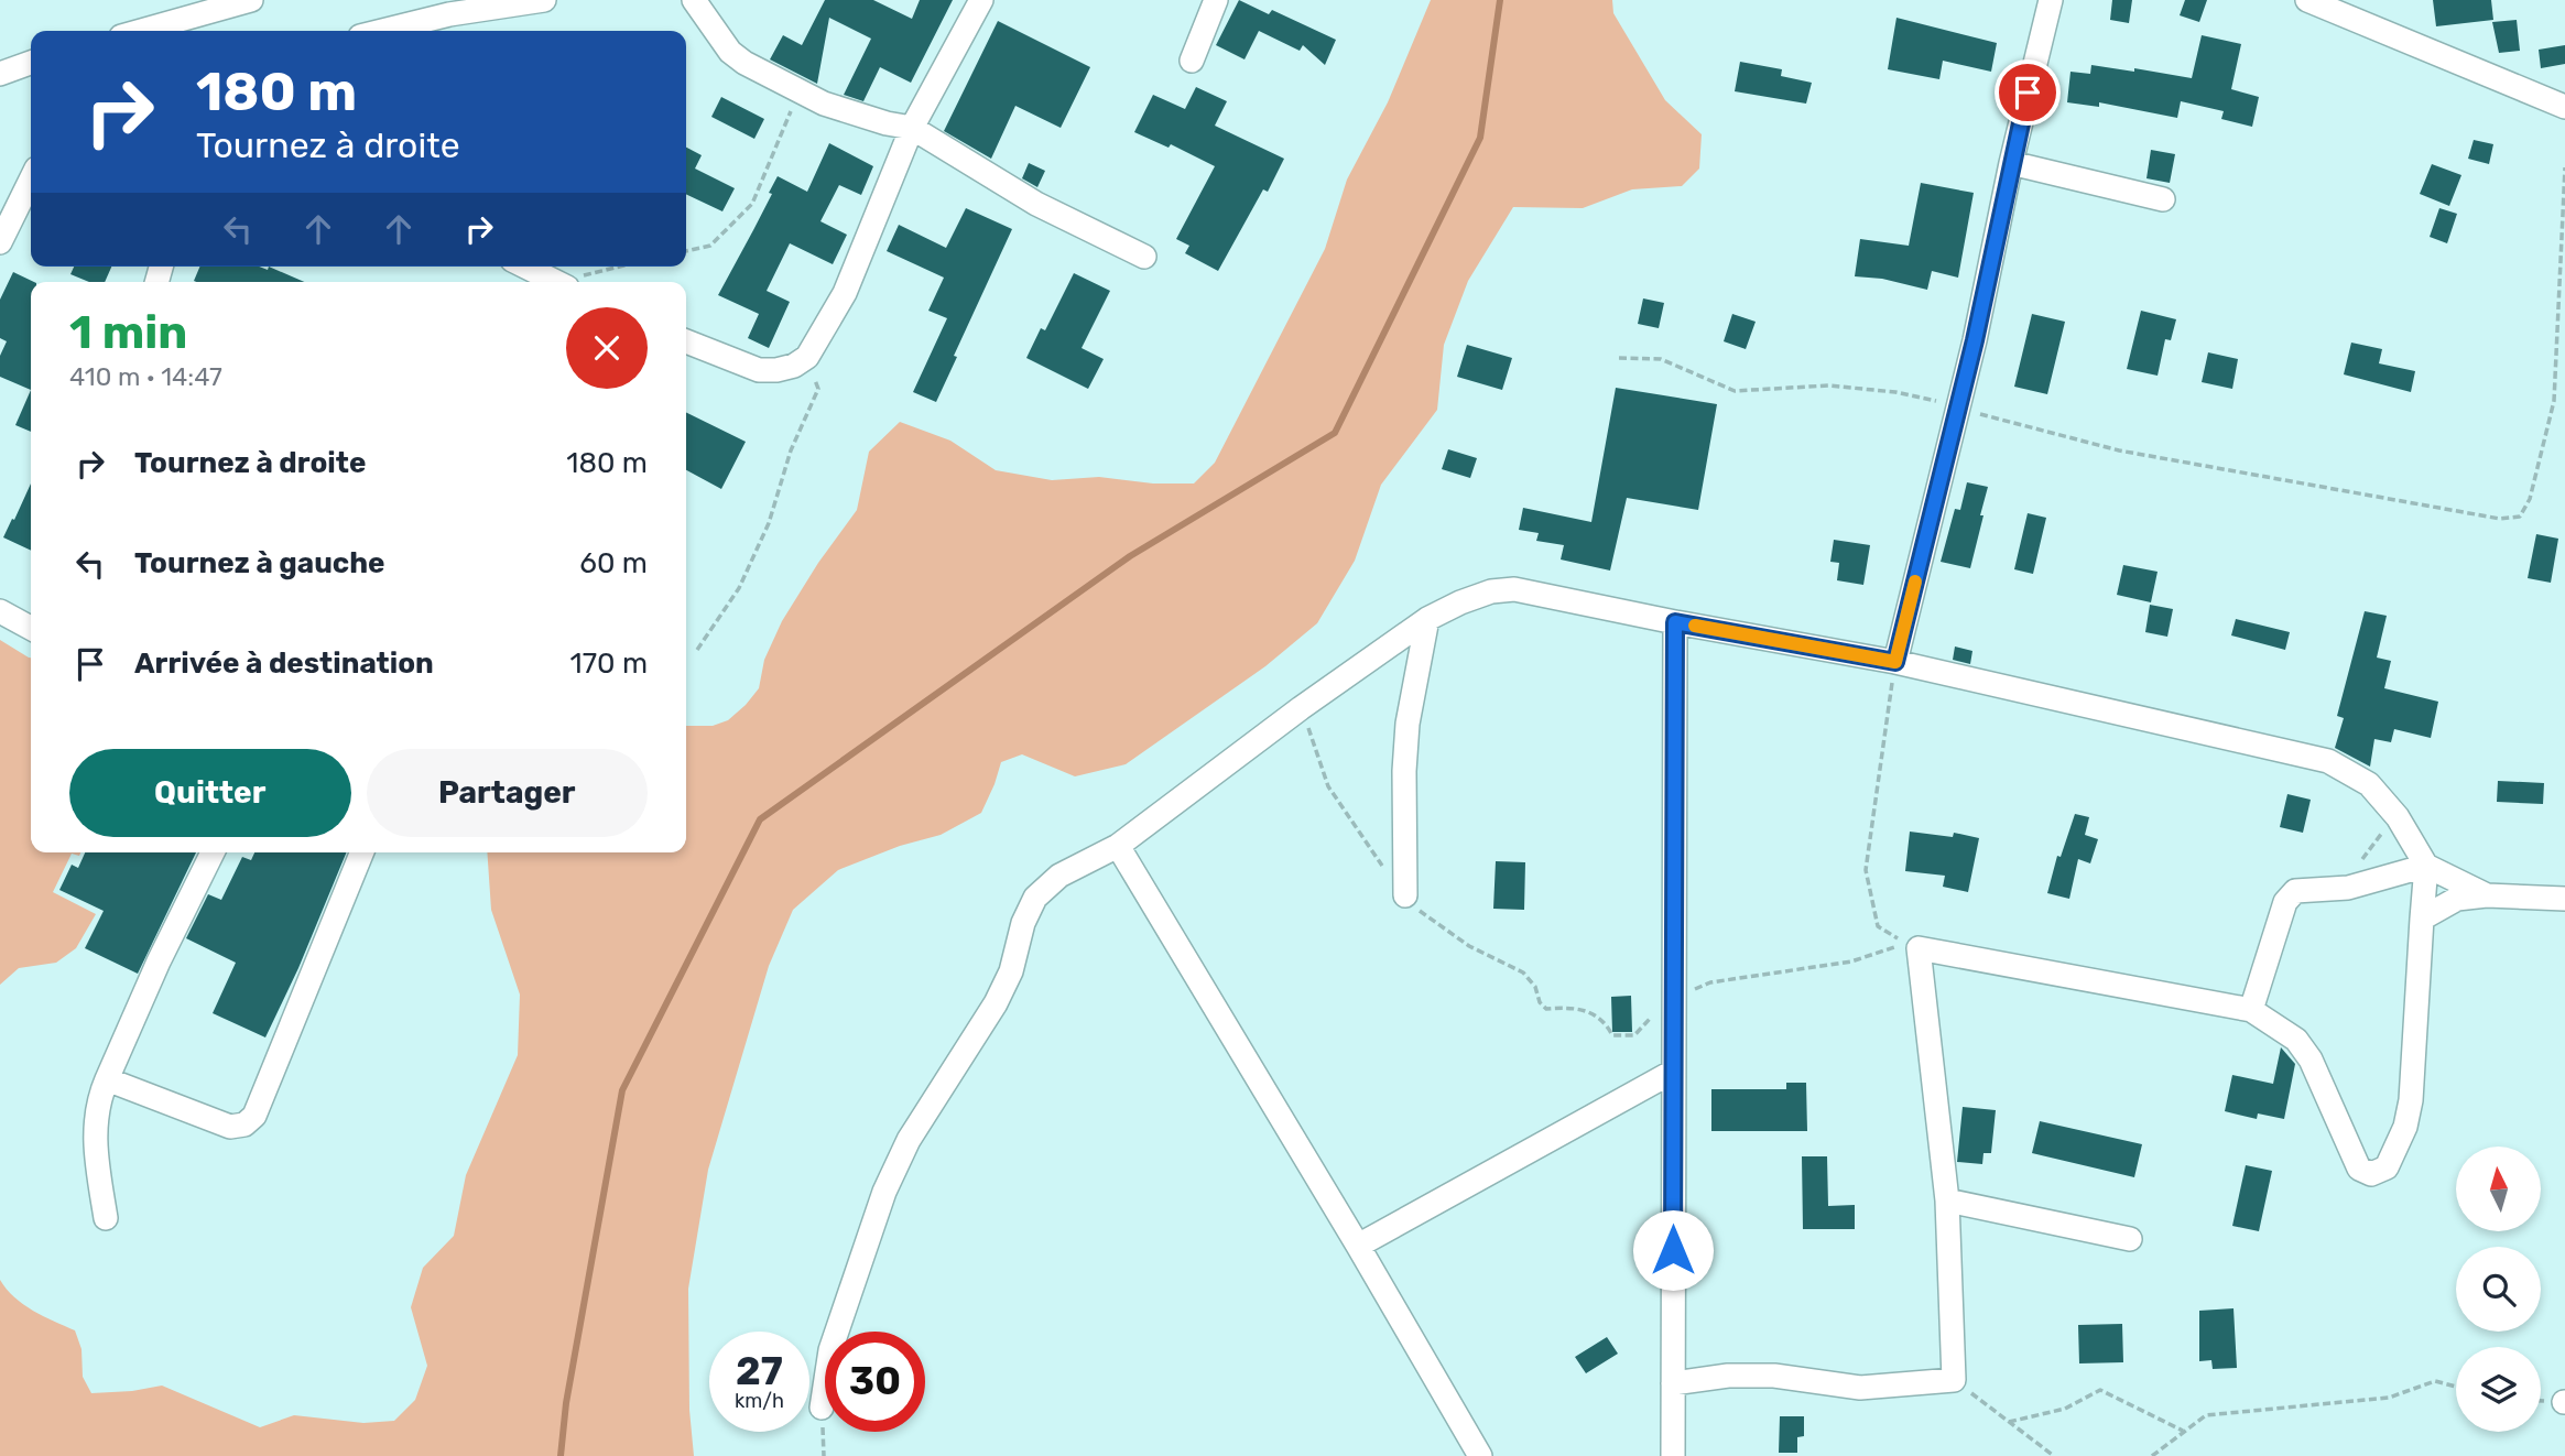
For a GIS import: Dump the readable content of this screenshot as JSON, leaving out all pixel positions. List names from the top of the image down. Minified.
{"north":"top","page":{"turn":["180 m","Tournez à droite"],"heading":["1 min","410 m · 14:47"],"list":[{"name":"Tournez à droite","value":"180 m"},{"name":"Tournez à gauche","value":"60 m"},{"name":"Arrivée à destination","value":"170 m"}],"buttons":["Quitter","Partager"],"speed":"27 km/h","limit":"30"}}
